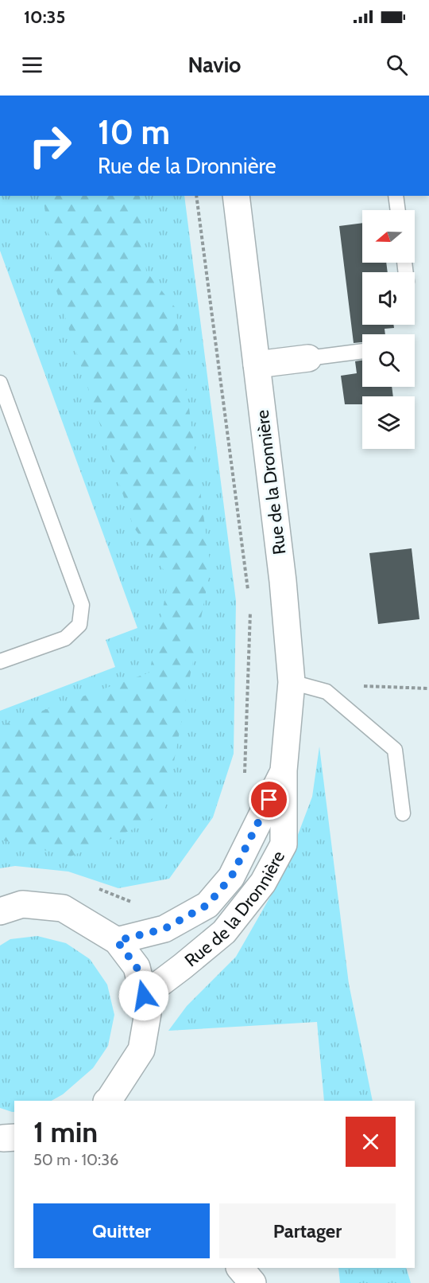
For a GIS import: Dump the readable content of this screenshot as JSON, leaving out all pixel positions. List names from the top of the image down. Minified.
{"streets":{"street":["Rue de la Dronnière"]},"north":"left","page":{"status":"10:35","header":"Navio","turn":["10 m","Rue de la Dronnière"],"heading":["1 min","50 m · 10:36"],"buttons":["Quitter","Partager"]}}
